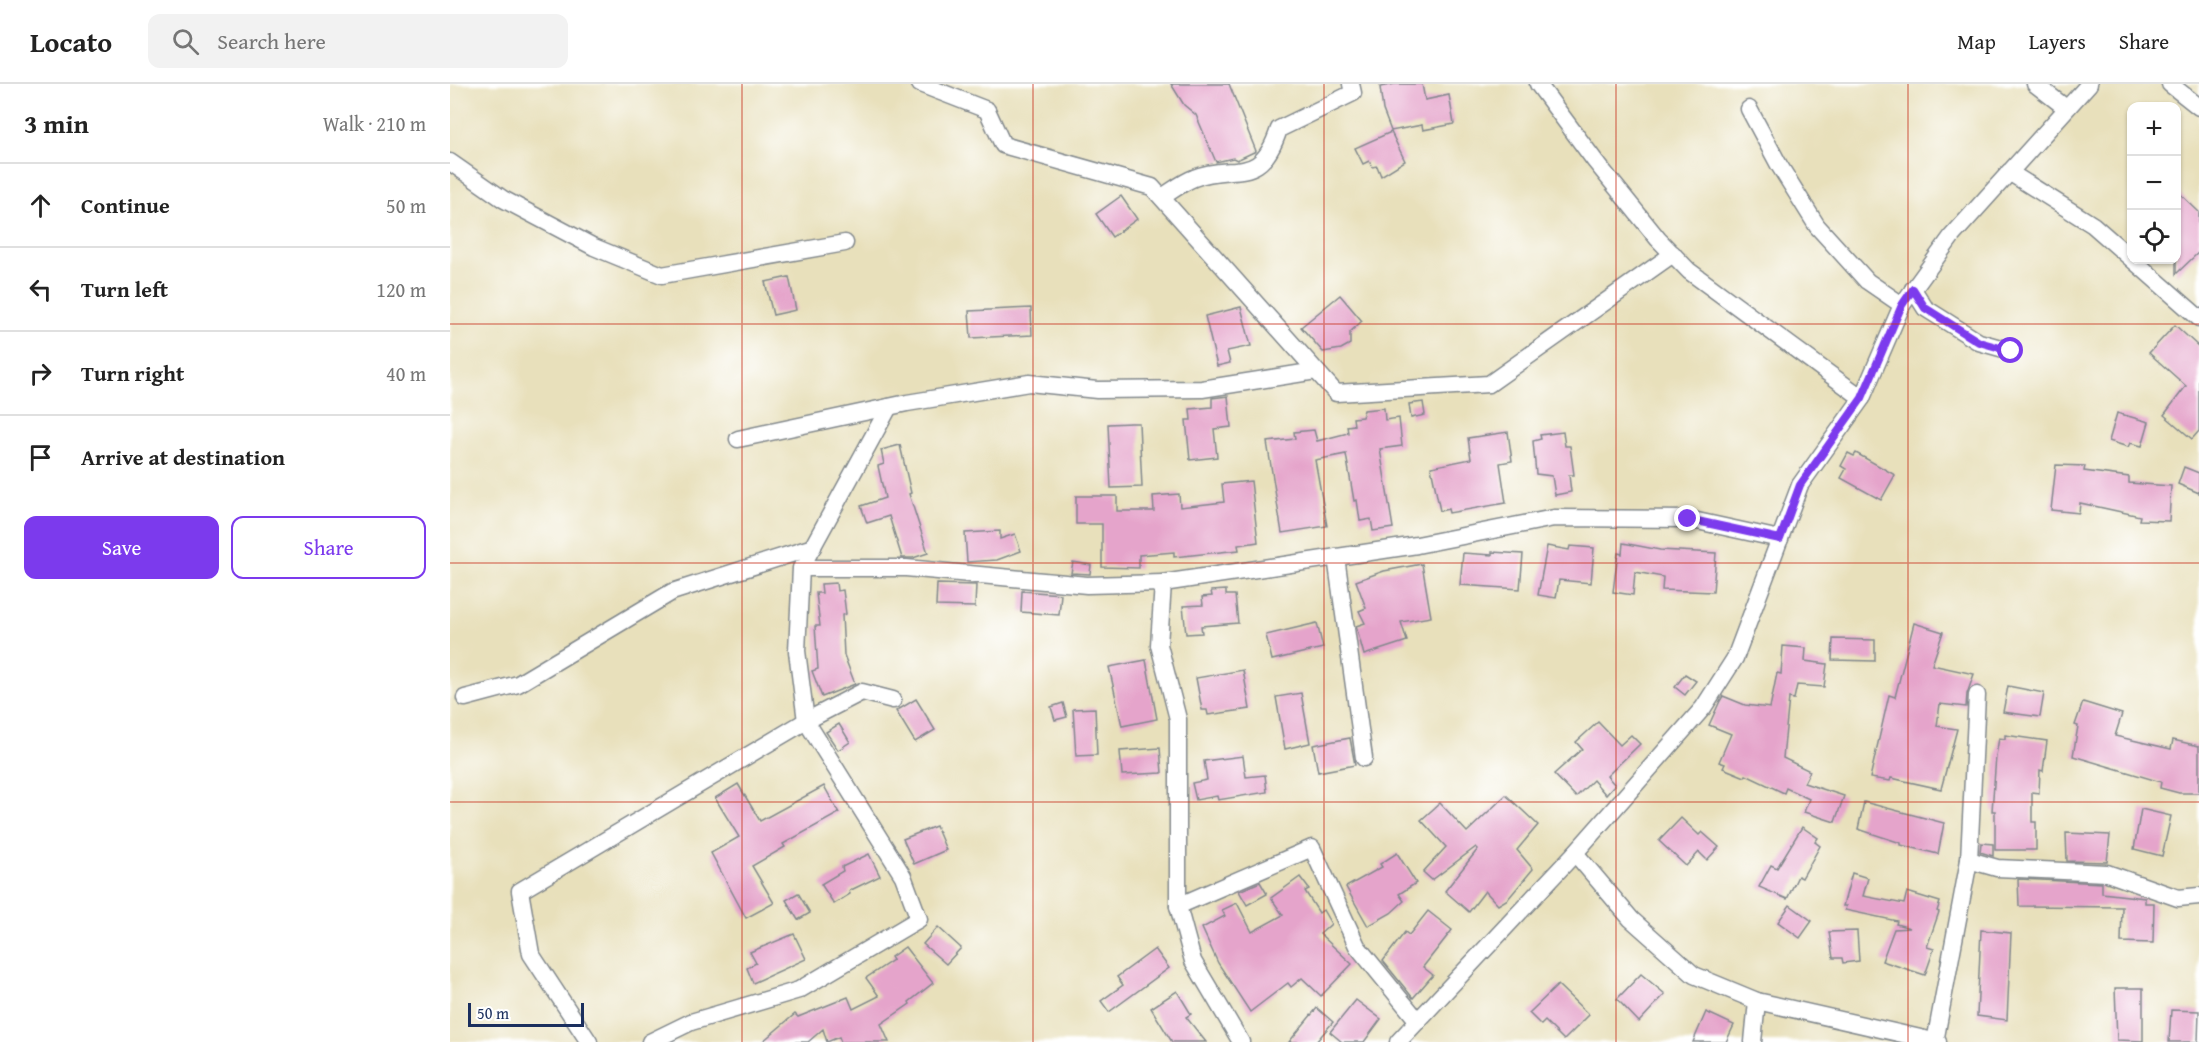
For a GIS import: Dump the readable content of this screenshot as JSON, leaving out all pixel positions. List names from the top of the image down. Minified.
{"scale_bar":"50 m","page":{"header":"Locato","search":"Search here","nav":["Map","Layers","Share"],"heading":["3 min","Walk · 210 m"],"map_buttons":["+","−"],"list":[["Continue","50 m"],["Turn left","120 m"],["Turn right","40 m"],"Arrive at destination"],"buttons":["Save","Share"],"scale":"50 m"}}
